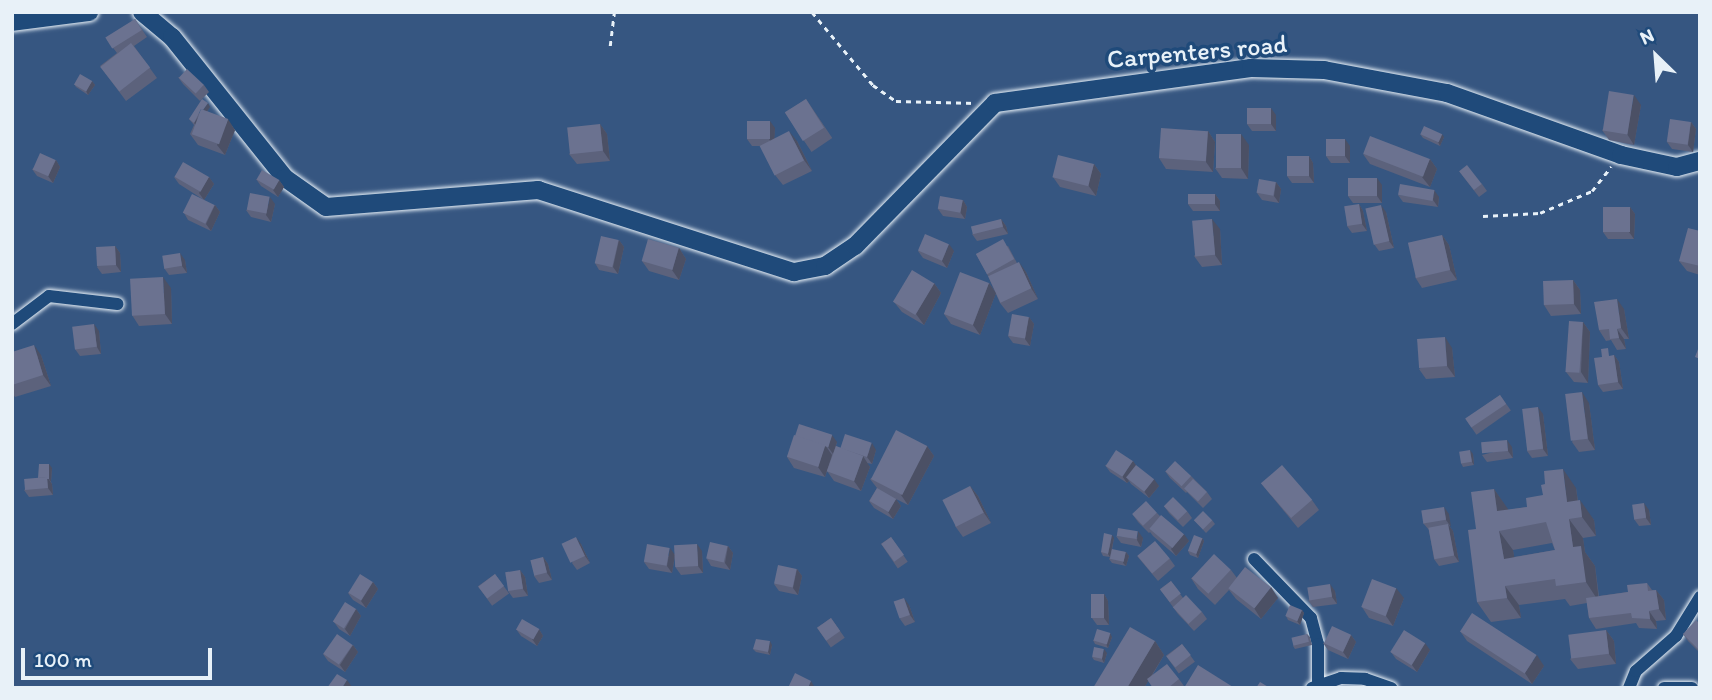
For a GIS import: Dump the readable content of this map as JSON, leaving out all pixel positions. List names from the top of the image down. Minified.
{"streets":{"street":["Carpenters road"]},"scale_bar":"100 m","north":"top left"}
